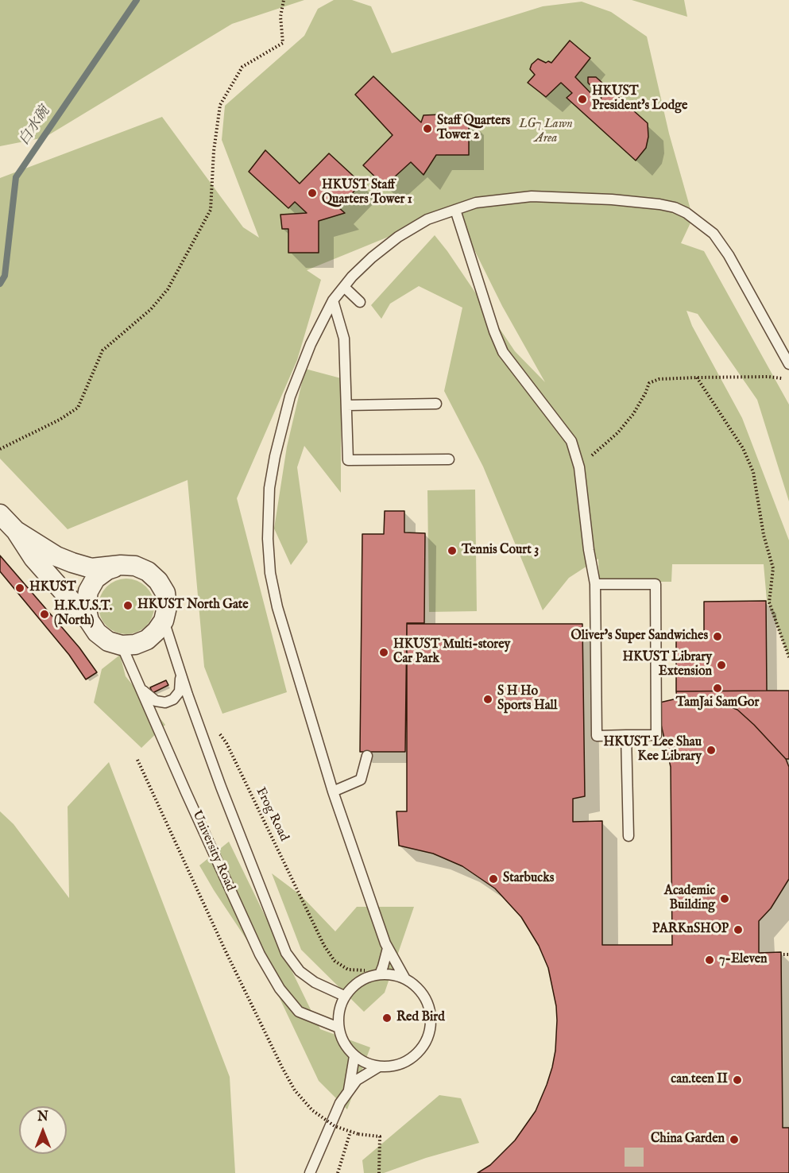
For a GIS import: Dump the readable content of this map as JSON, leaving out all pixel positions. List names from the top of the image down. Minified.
{"streets":{"lane":["University Road"],"path":["Frog Road"]},"water":["白水碗"],"parks":["LG7 Lawn Area"],"places":["HKUST President's Lodge","Staff Quarters Tower 2","HKUST Staff Quarters Tower 1","Tennis Court 3","HKUST","HKUST North Gate","H.K.U.S.T. (North)","Oliver's Super Sandwiches","HKUST Multi-storey Car Park","HKUST Library Extension","TamJai SamGor","S H Ho Sports Hall","HKUST Lee Shau Kee Library","Starbucks","Academic Building","PARKnSHOP","7-Eleven","Red Bird","can.teen II","China Garden"],"north":"top"}
